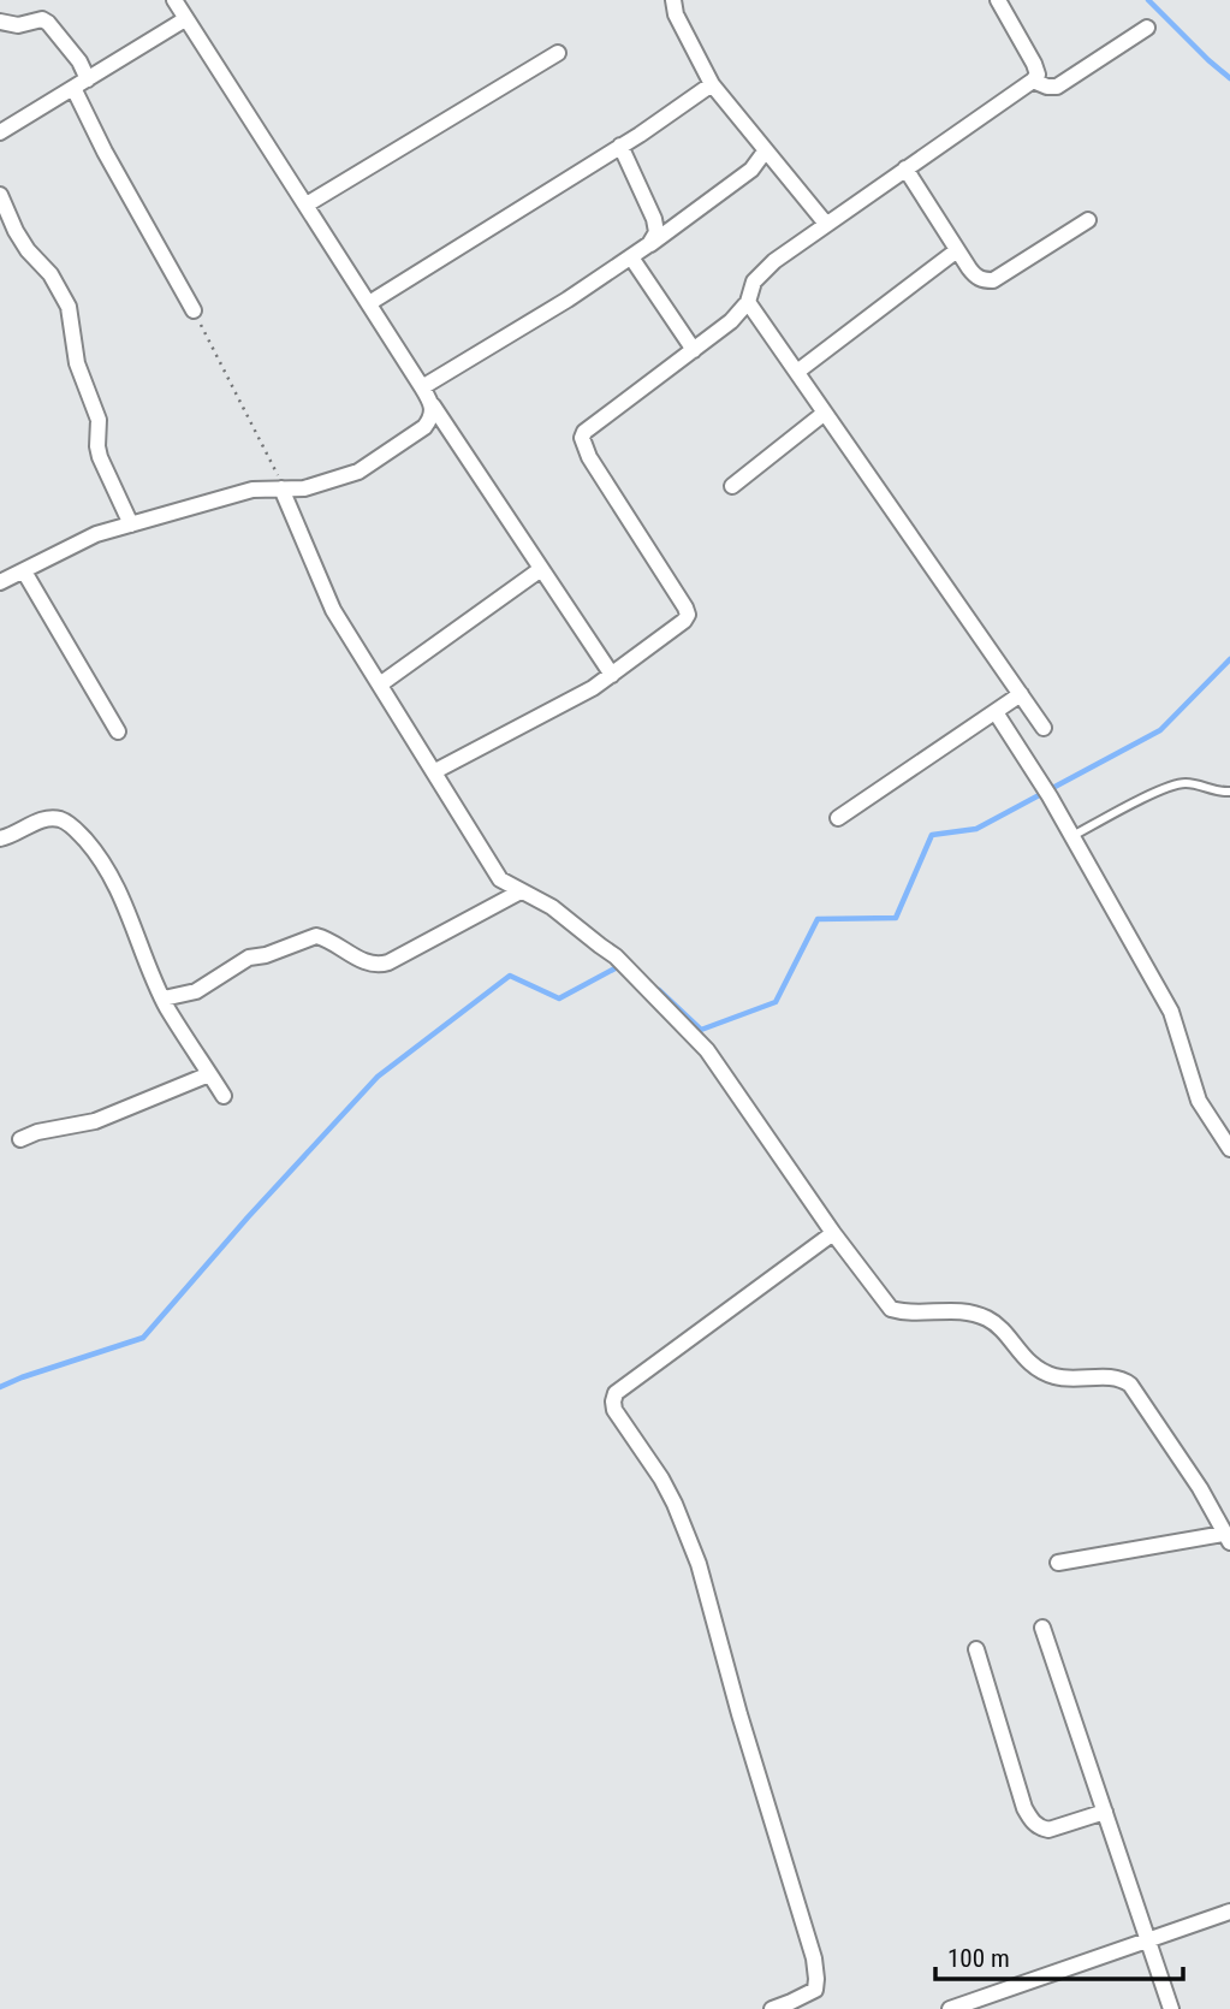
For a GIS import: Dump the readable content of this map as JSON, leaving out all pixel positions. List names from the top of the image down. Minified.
{"scale_bar":"100 m"}
